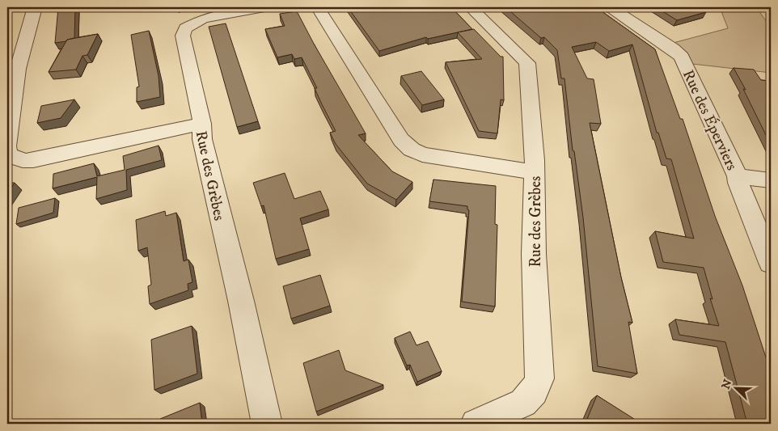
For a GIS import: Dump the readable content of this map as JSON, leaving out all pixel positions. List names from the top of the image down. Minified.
{"streets":{"street":["Rue des Éperviers","Rue des Grèbes"]},"north":"top left"}
